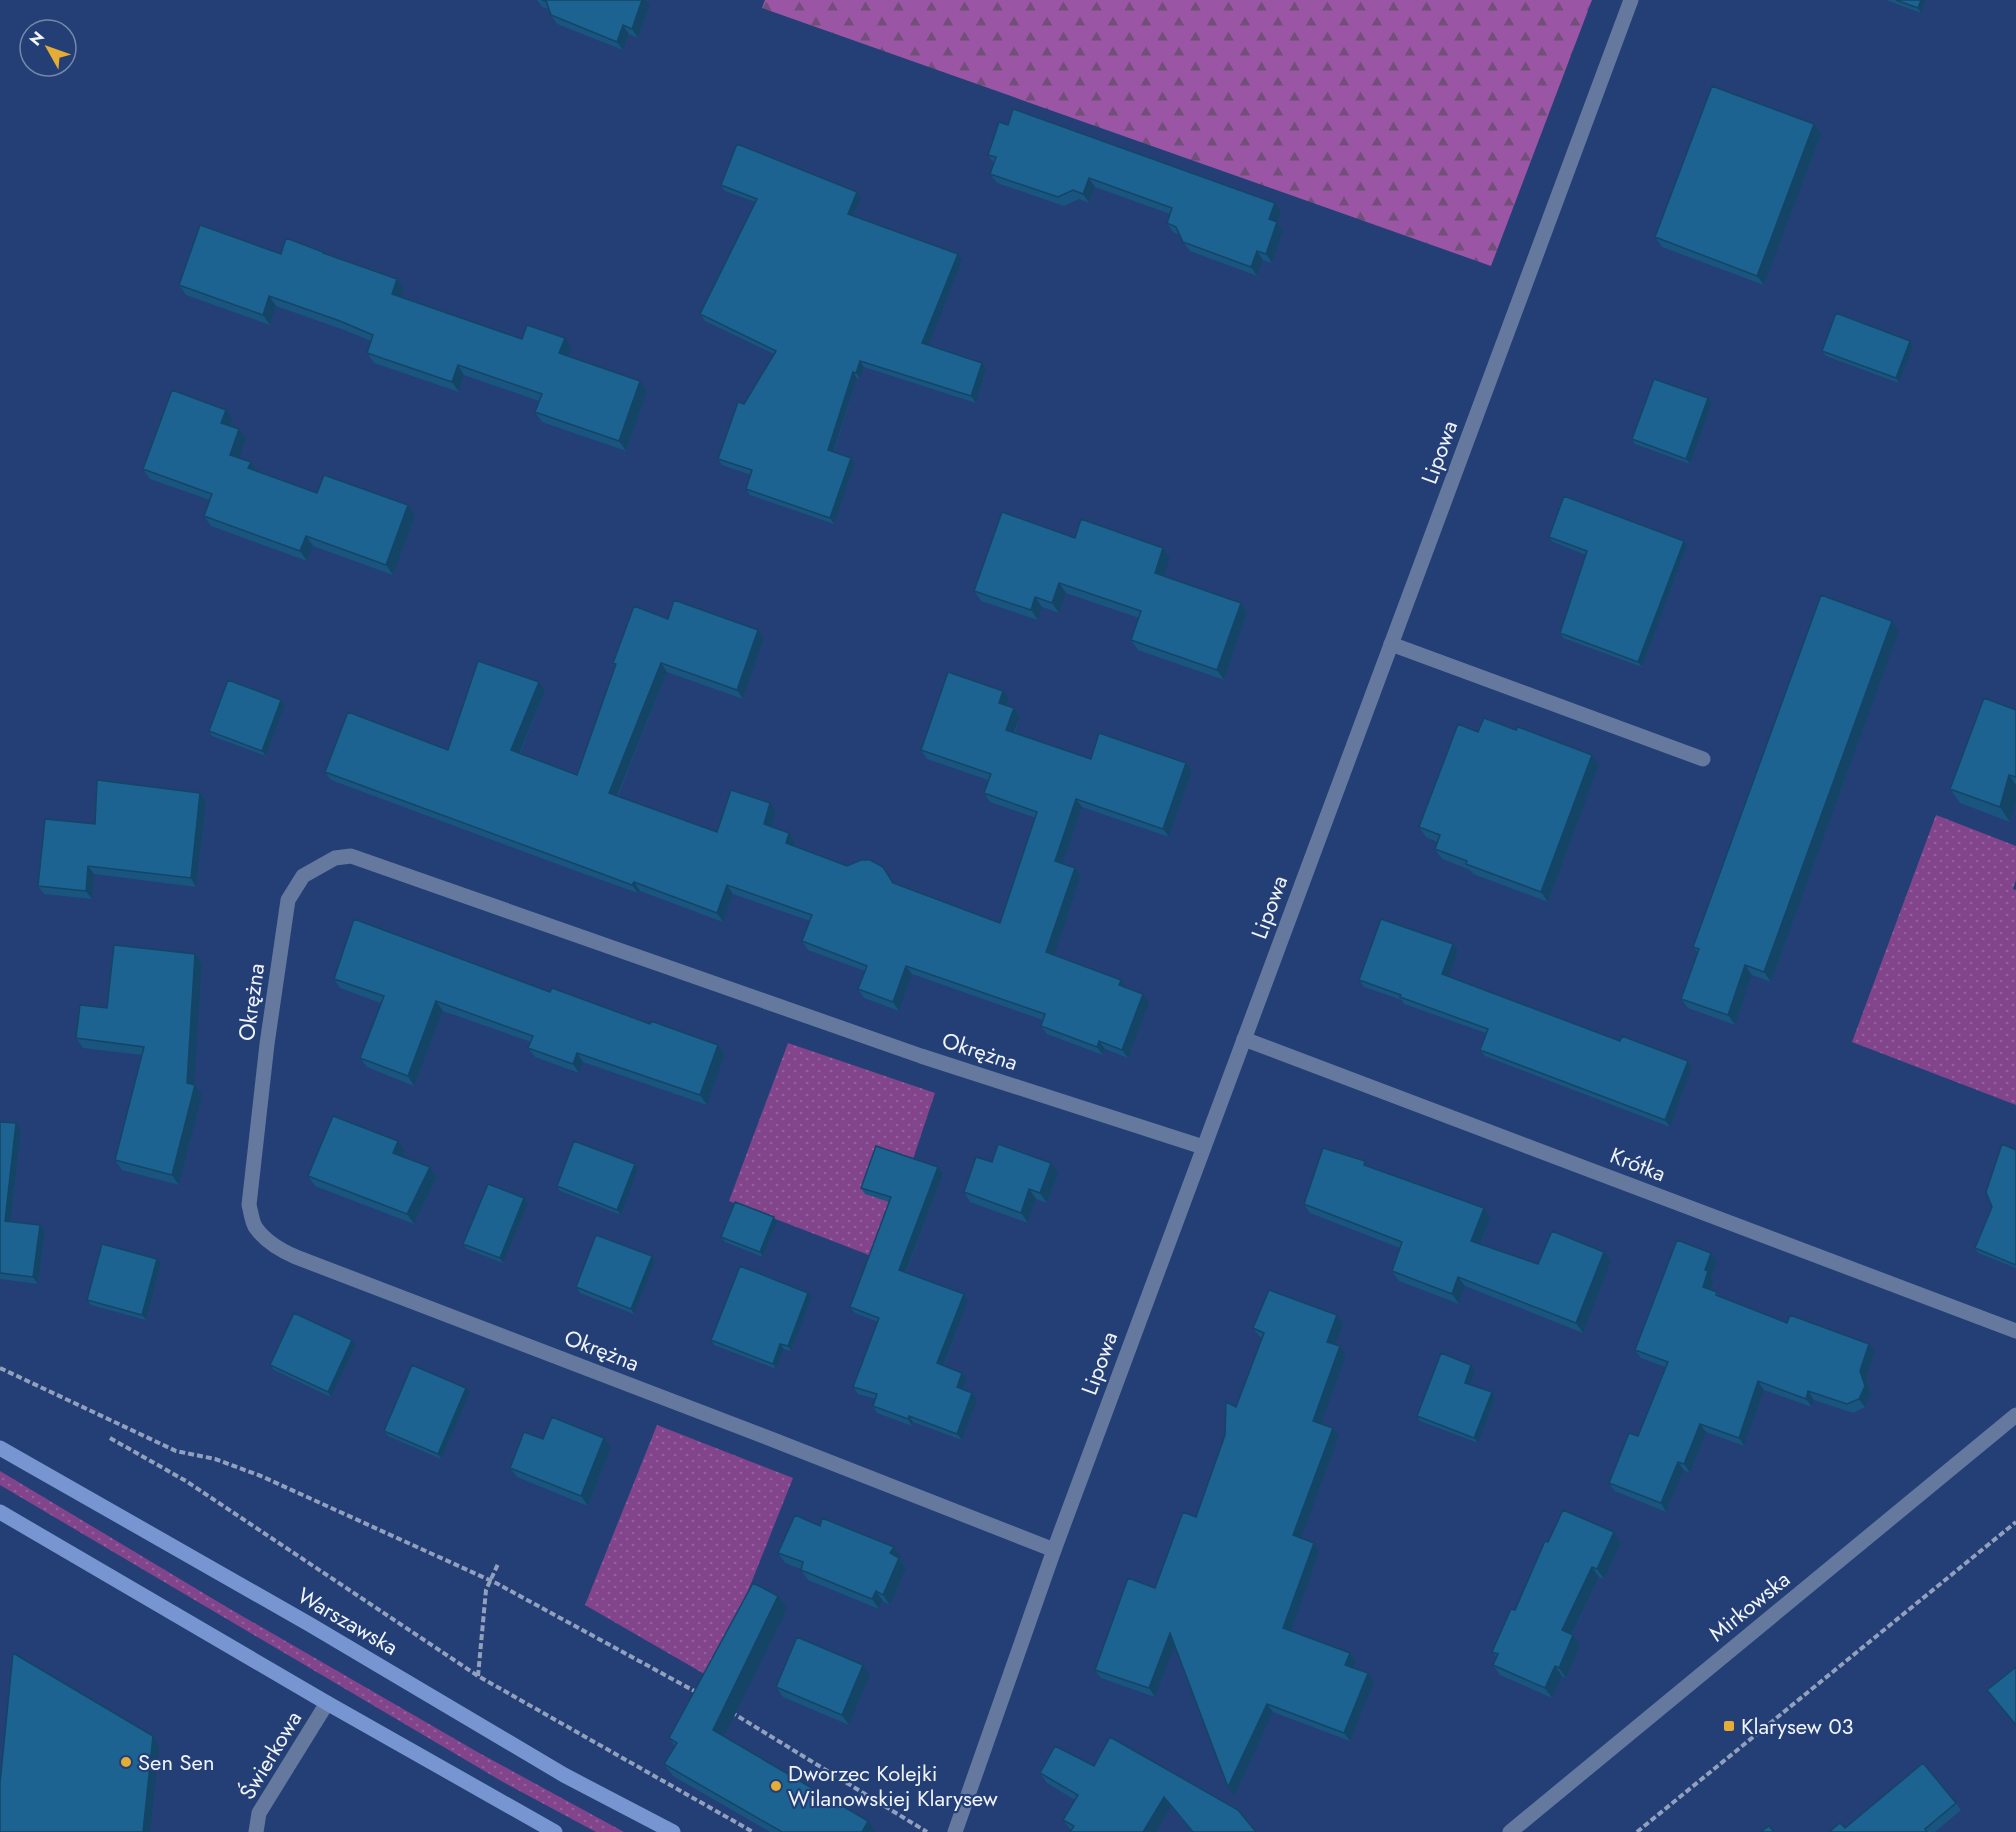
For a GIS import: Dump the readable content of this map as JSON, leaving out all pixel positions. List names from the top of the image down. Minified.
{"streets":{"main road":["Warszawska"],"street":["Lipowa","Okrężna","Krótka","Mirkowska","Świerkowa"]},"crossings":[["Lipowa","Okrężna"],["Lipowa","Krótka"]],"places":{"transit":["Klarysew 03"],"other":["Sen Sen","Dworzec Kolejki Wilanowskiej Klarysew"]},"north":"top left"}
